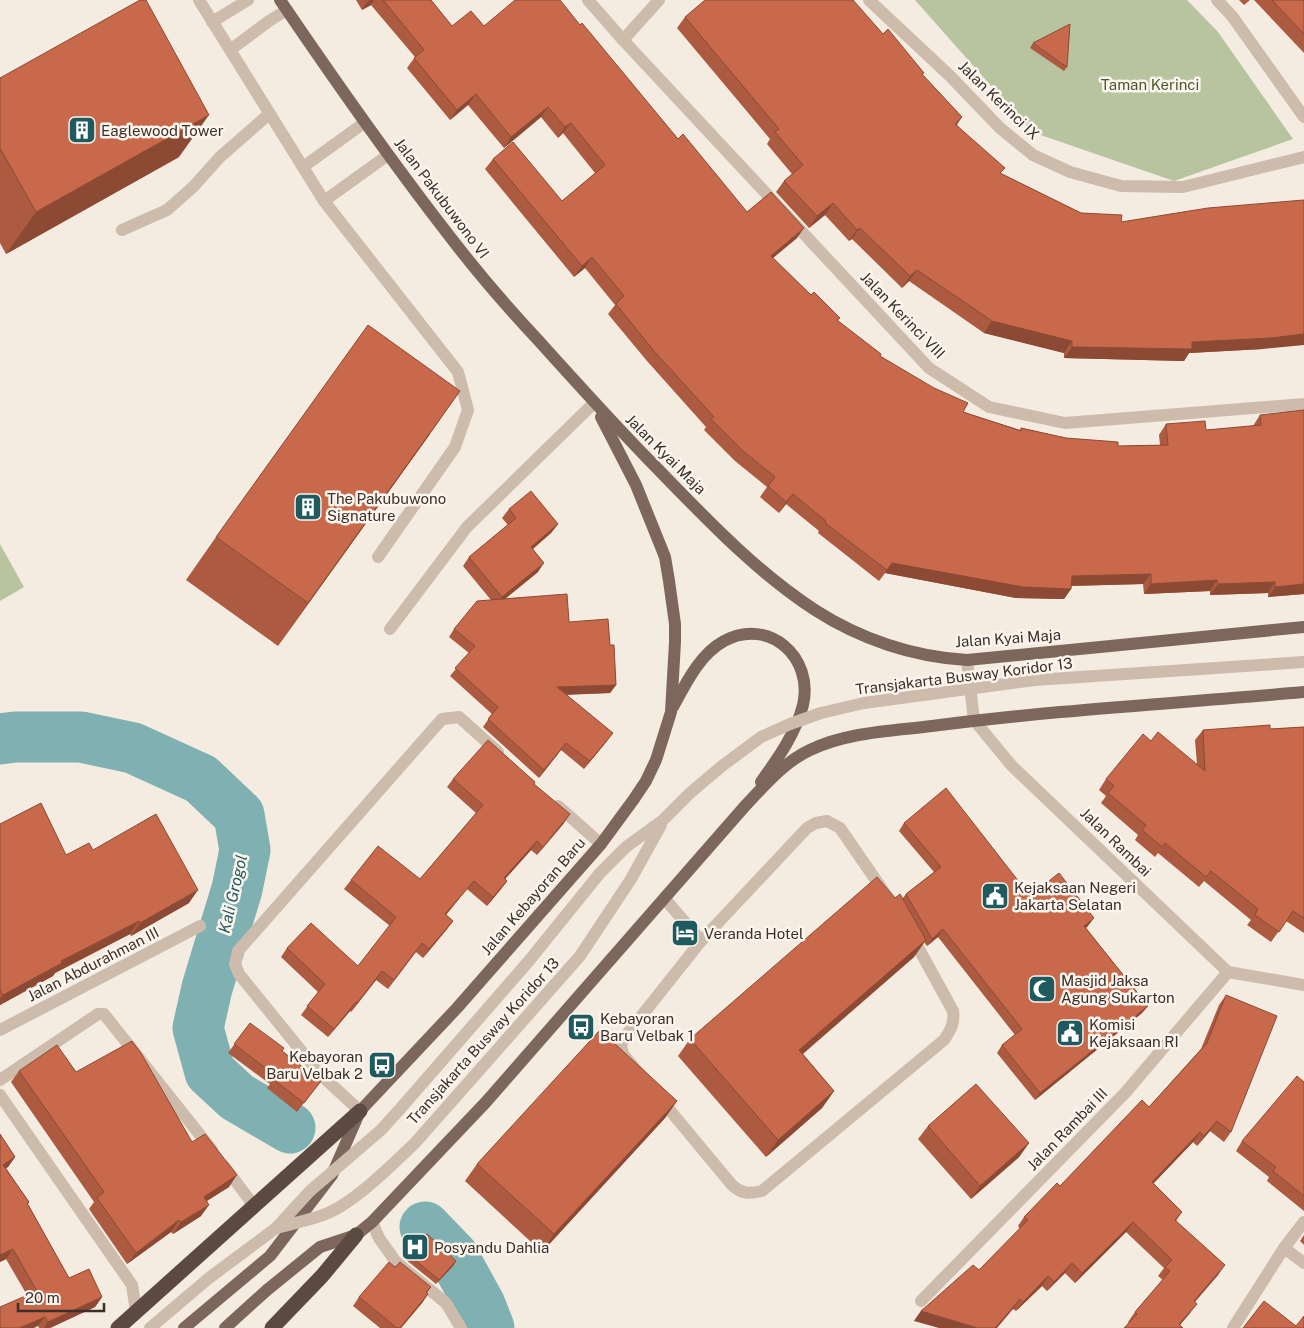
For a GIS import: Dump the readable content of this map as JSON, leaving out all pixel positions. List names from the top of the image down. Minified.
{"streets":{"main road":["Jalan Pakubuwono VI","Jalan Kyai Maja","Jalan Kebayoran Baru"],"street":["Jalan Kerinci IX","Jalan Kerinci VIII","Transjakarta Busway Koridor 13","Jalan Rambai","Jalan Abdurahman III","Jalan Rambai III"]},"crossings":[["Jalan Pakubuwono VI","Jalan Kyai Maja"],["Jalan Pakubuwono VI","Jalan Kebayoran Baru"],["Jalan Kyai Maja","Jalan Kebayoran Baru"],["Jalan Rambai","Jalan Rambai III"]],"water":["Kali Grogol"],"parks":["Taman Kerinci"],"places":{"building":["Eaglewood Tower","The Pakubuwono Signature"],"public building":["Kejaksaan Negeri Jakarta Selatan","Komisi Kejaksaan RI"],"hotel":["Veranda Hotel"],"mosque":["Masjid Jaksa Agung Sukarton"],"bus stop":["Kebayoran Baru Velbak 1","Kebayoran Baru Velbak 2"],"hospital":["Posyandu Dahlia"]},"scale_bar":"20 m"}
